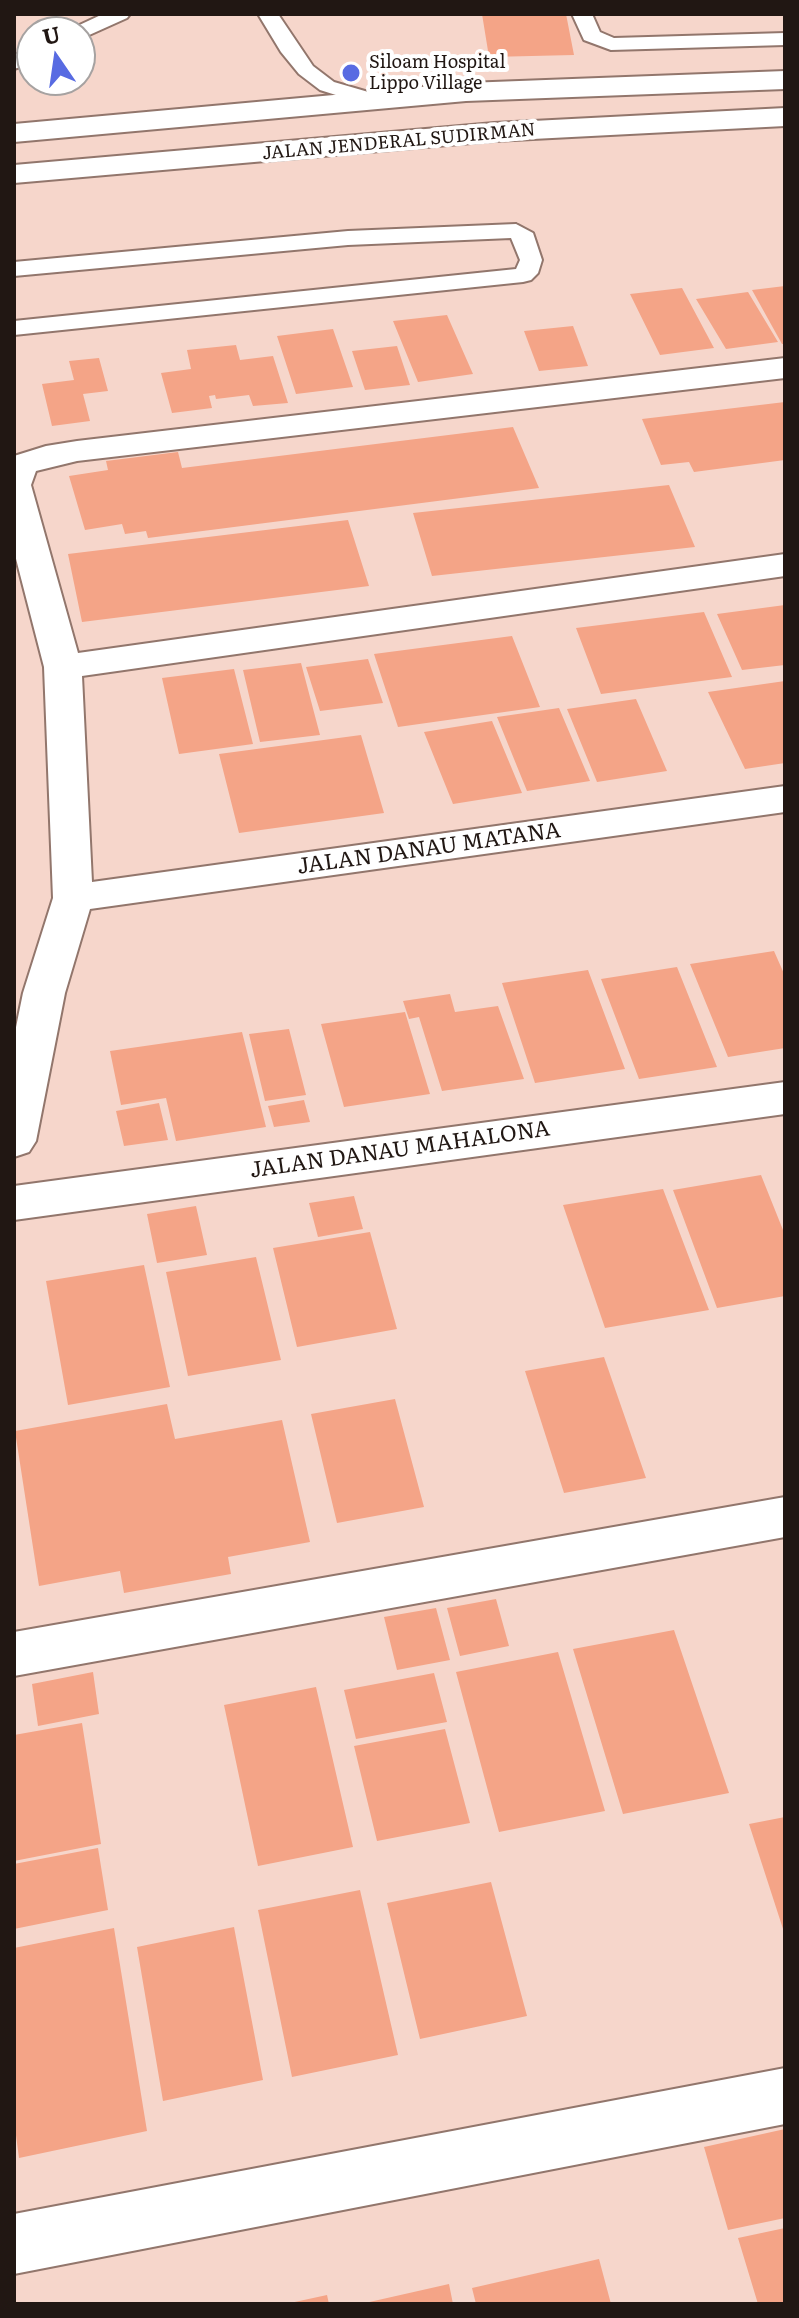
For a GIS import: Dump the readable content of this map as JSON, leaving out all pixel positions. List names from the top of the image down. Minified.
{"streets":{"street":["JALAN JENDERAL SUDIRMAN","JALAN DANAU MATANA","JALAN DANAU MAHALONA"]},"places":["Siloam Hospital Lippo Village"],"north":"top"}
